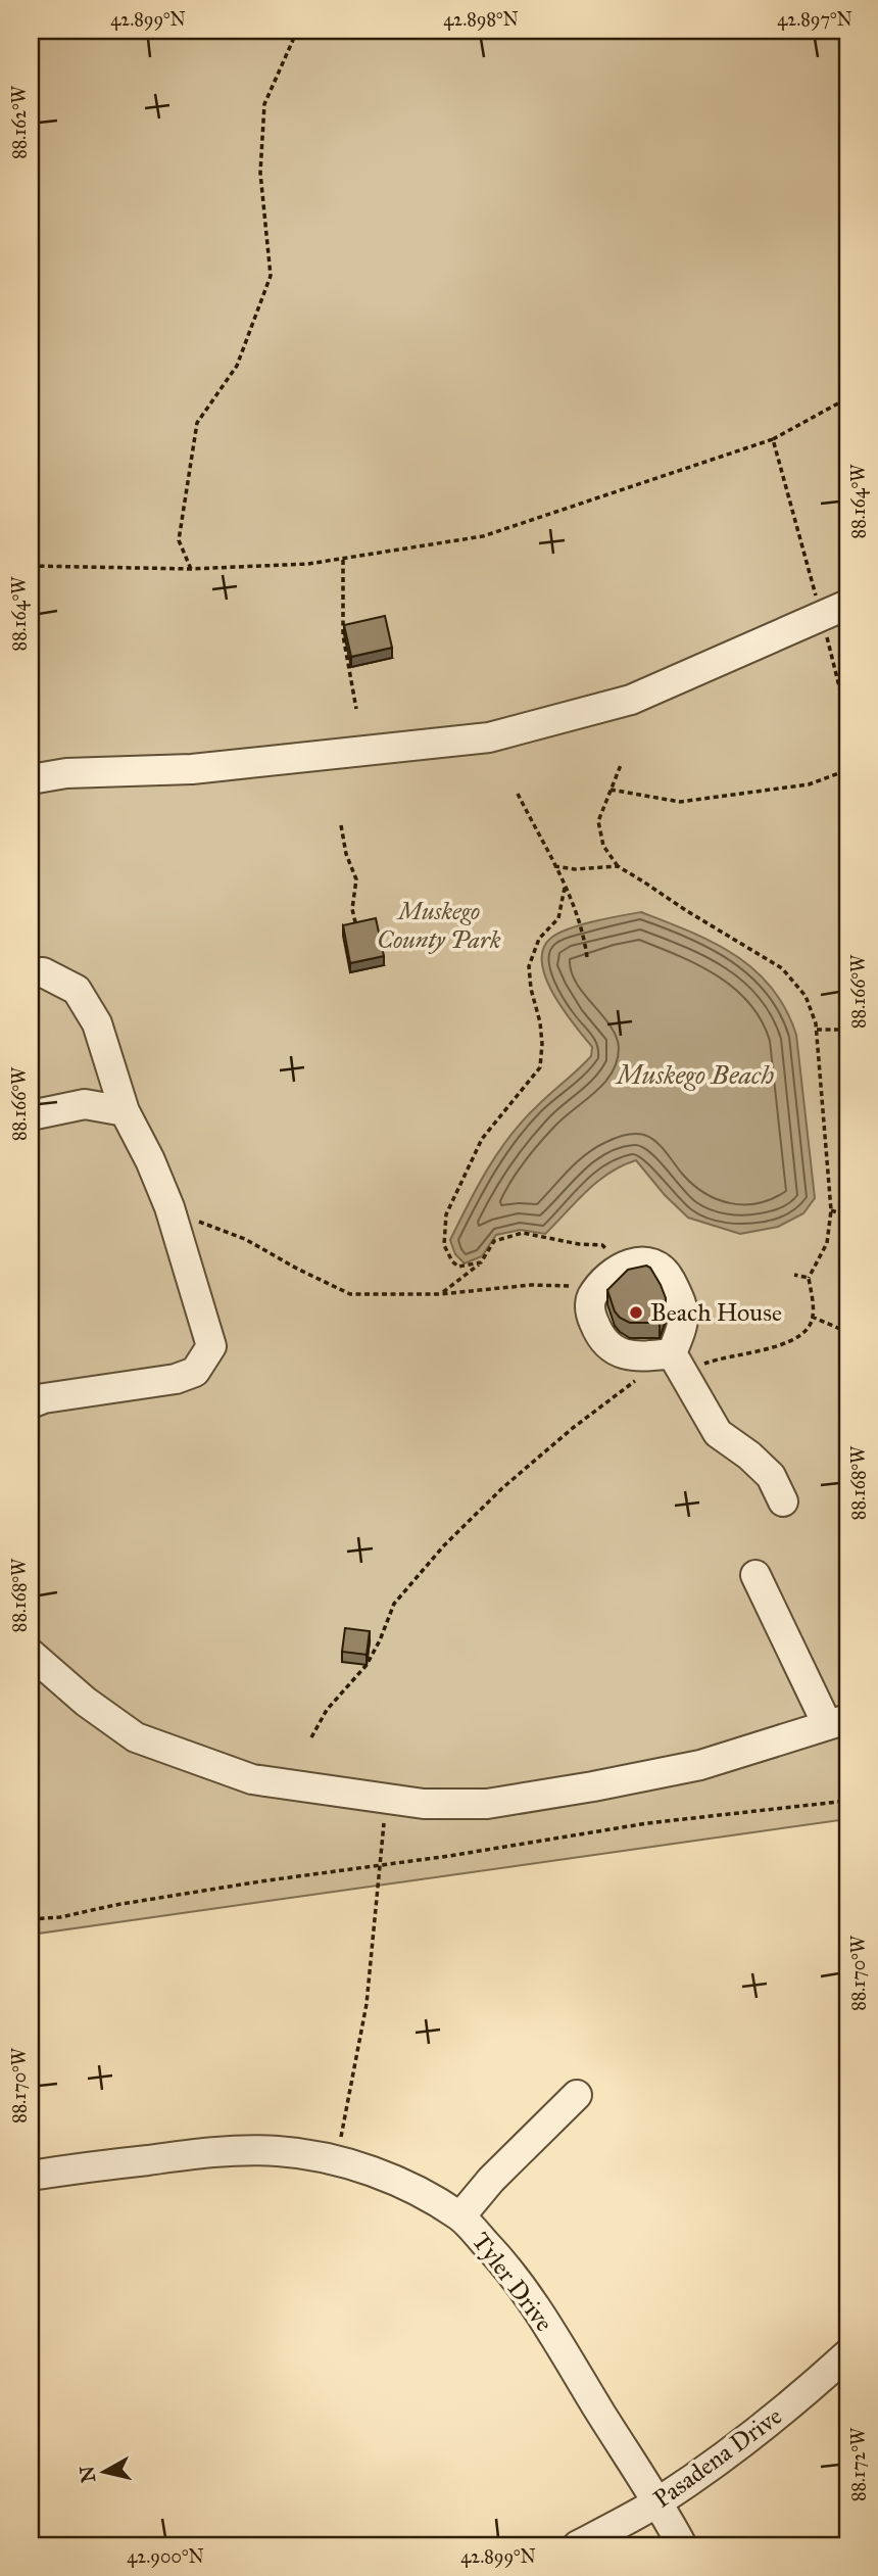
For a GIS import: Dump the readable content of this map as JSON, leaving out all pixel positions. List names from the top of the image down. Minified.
{"streets":{"street":["Tyler Drive","Pasadena Drive"]},"crossings":[["Tyler Drive","Pasadena Drive"]],"water":["Muskego Beach"],"parks":["Muskego County Park"],"places":["Beach House"],"north":"left","coordinates":["42.899°N","42.898°N","42.897°N","88.162°W","88.164°W","88.166°W","88.168°W","88.170°W","88.172°W","42.900°N"]}
